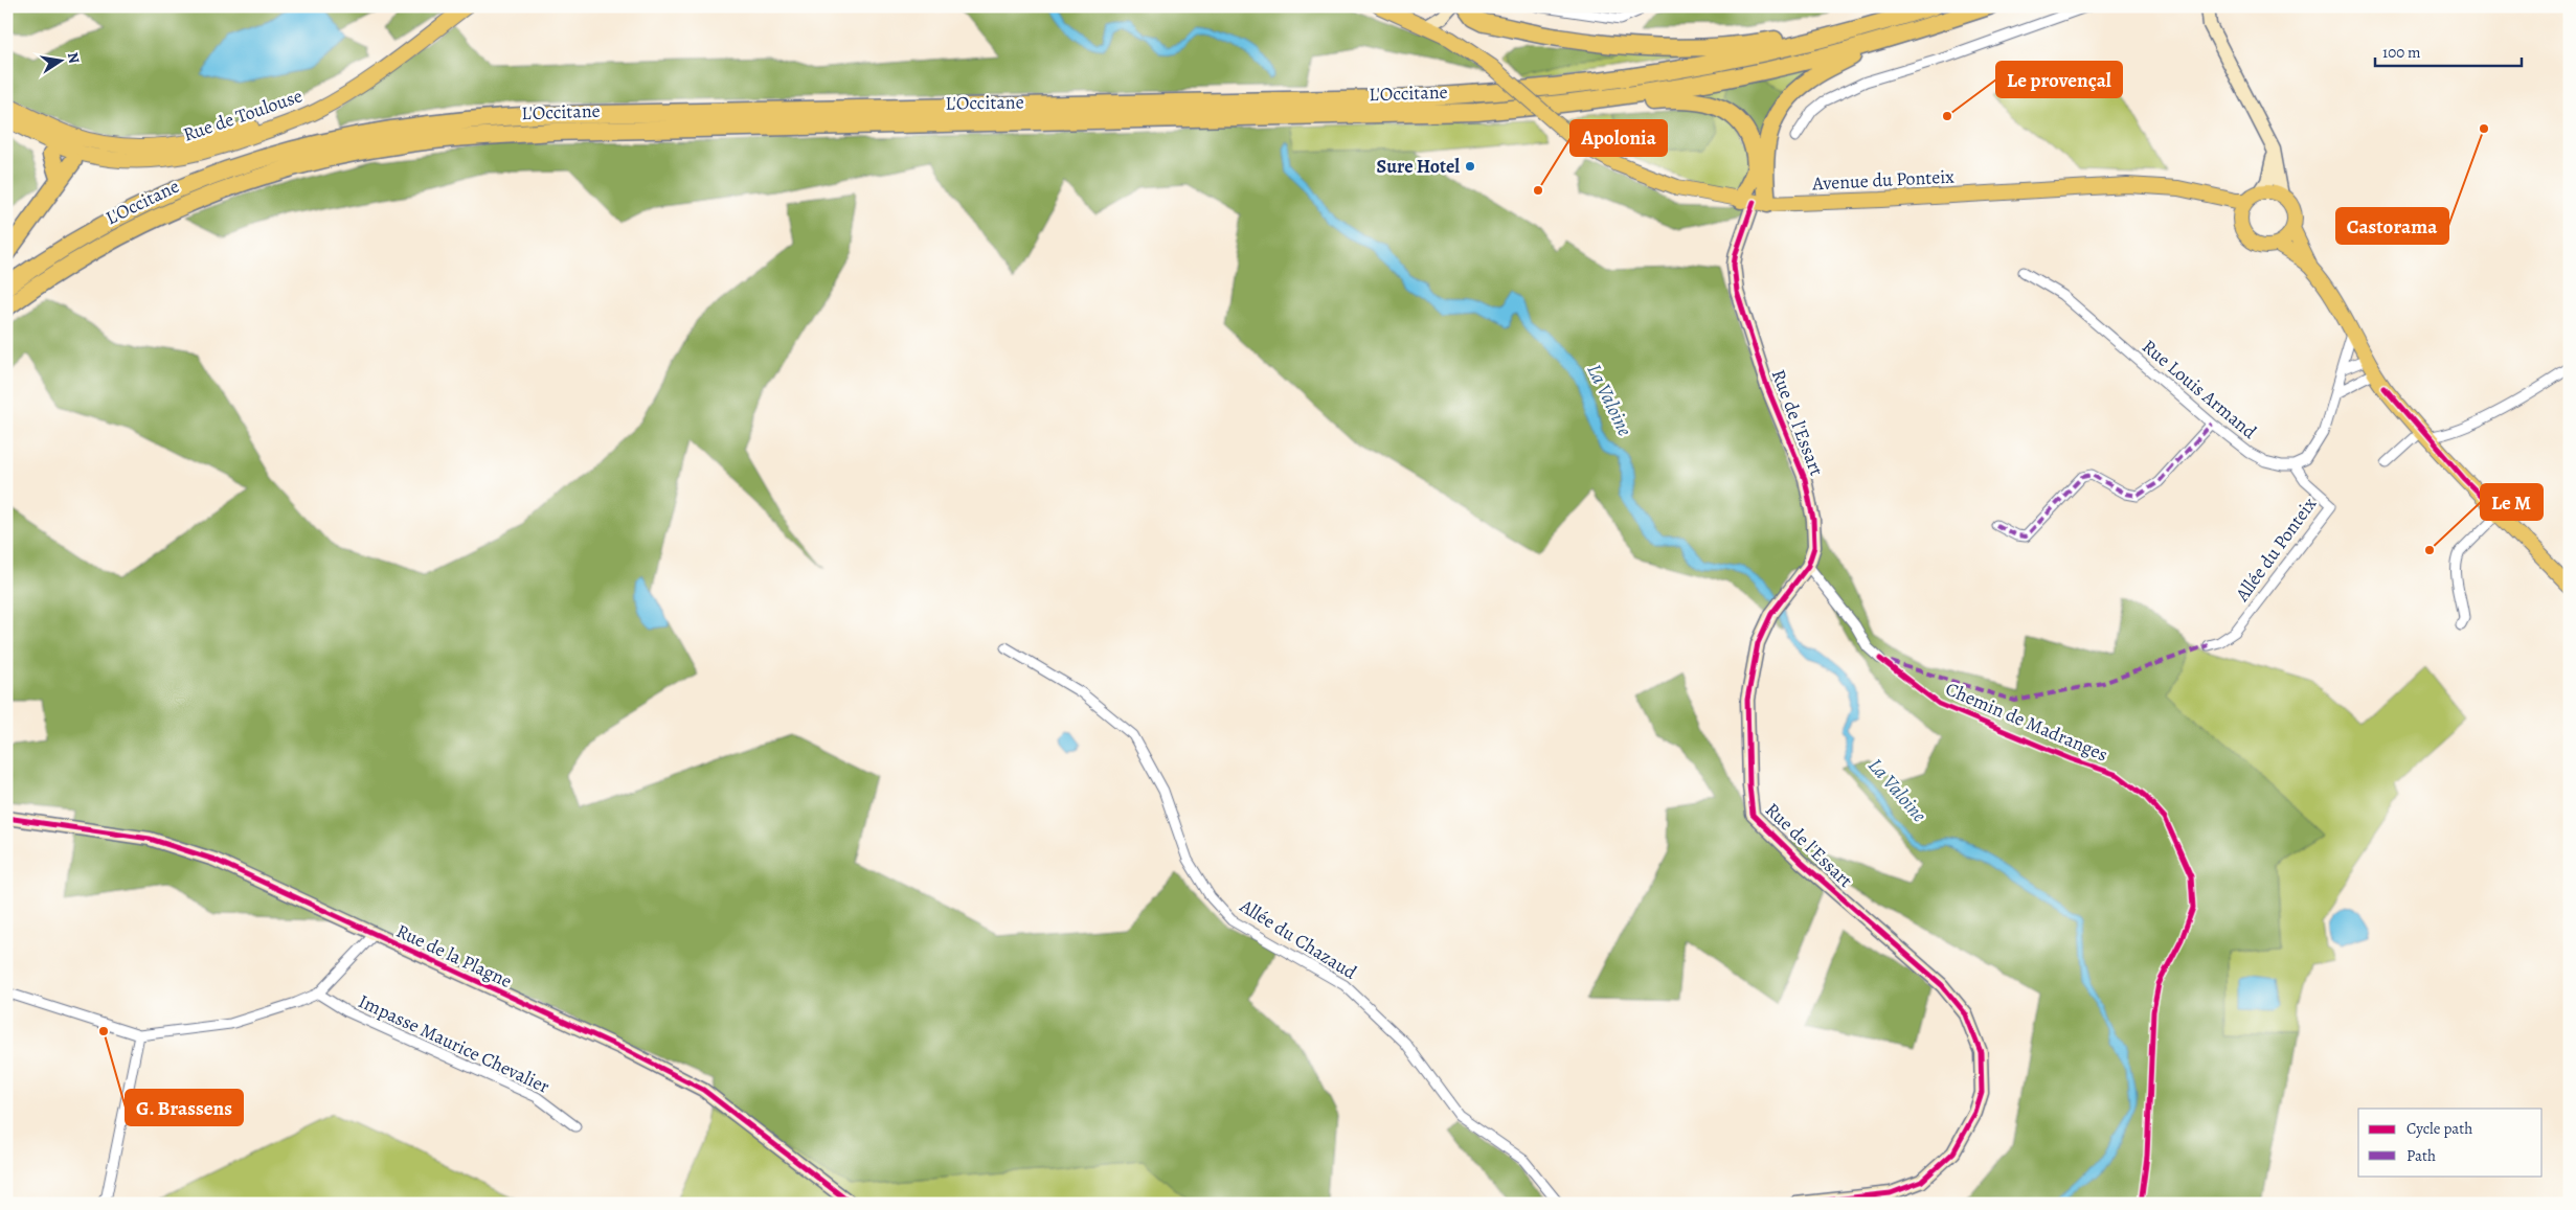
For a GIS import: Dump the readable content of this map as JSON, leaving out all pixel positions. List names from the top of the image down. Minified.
{"streets":{"highway":["L'Occitane"],"main road":["Rue de Toulouse","Avenue du Ponteix"],"street":["Rue Louis Armand","Rue de l'Essart","Allée du Ponteix","Allée du Chazaud","Rue de la Plagne","Impasse Maurice Chevalier"],"cycle path":["Chemin de Madranges"]},"crossings":[["Avenue du Ponteix","Rue de l'Essart"],["Rue Louis Armand","Allée du Ponteix"]],"water":["La Valoine"],"places":["Le provençal","Castorama","Sure Hotel","Apolonia","Le M","G. Brassens"],"legend":["Cycle path","Path"],"scale_bar":"100 m","north":"right"}
